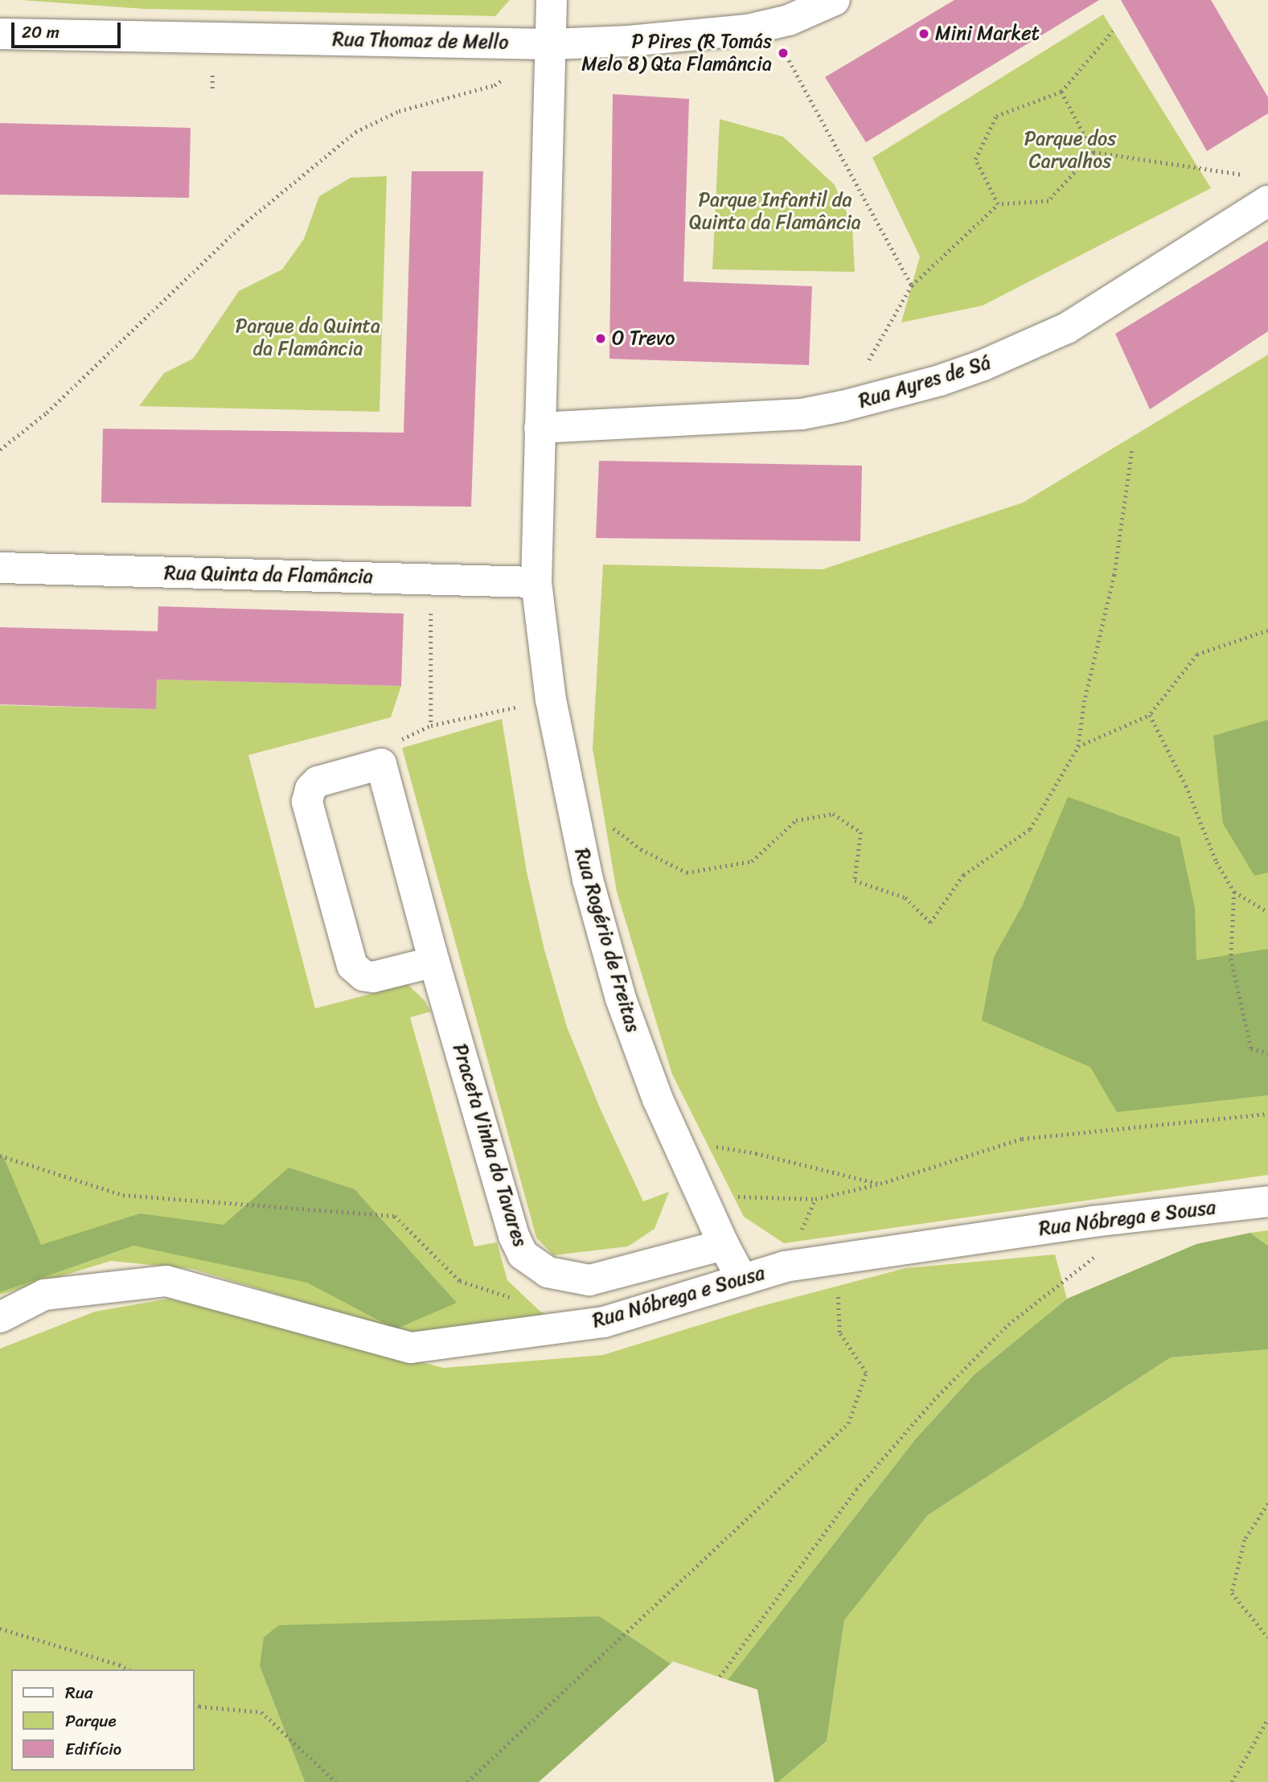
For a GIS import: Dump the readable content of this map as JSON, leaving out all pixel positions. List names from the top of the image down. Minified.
{"streets":{"street":["Rua Thomaz de Mello","Rua Ayres de Sá","Rua Quinta da Flamância","Rua Rogério de Freitas","Praceta Vinha do Tavares","Rua Nóbrega e Sousa"]},"crossings":[["Rua Thomaz de Mello","Rua Rogério de Freitas"],["Rua Ayres de Sá","Rua Rogério de Freitas"],["Rua Quinta da Flamância","Rua Rogério de Freitas"],["Rua Rogério de Freitas","Praceta Vinha do Tavares"],["Rua Rogério de Freitas","Rua Nóbrega e Sousa"]],"parks":["Parque dos Carvalhos","Parque Infantil da Quinta da Flamância","Parque da Quinta da Flamância"],"places":["Mini Market","P Pires (R Tomás Melo 8) Qta Flamância","O Trevo"],"legend":["Rua","Parque","Edifício"],"scale_bar":"20 m"}
